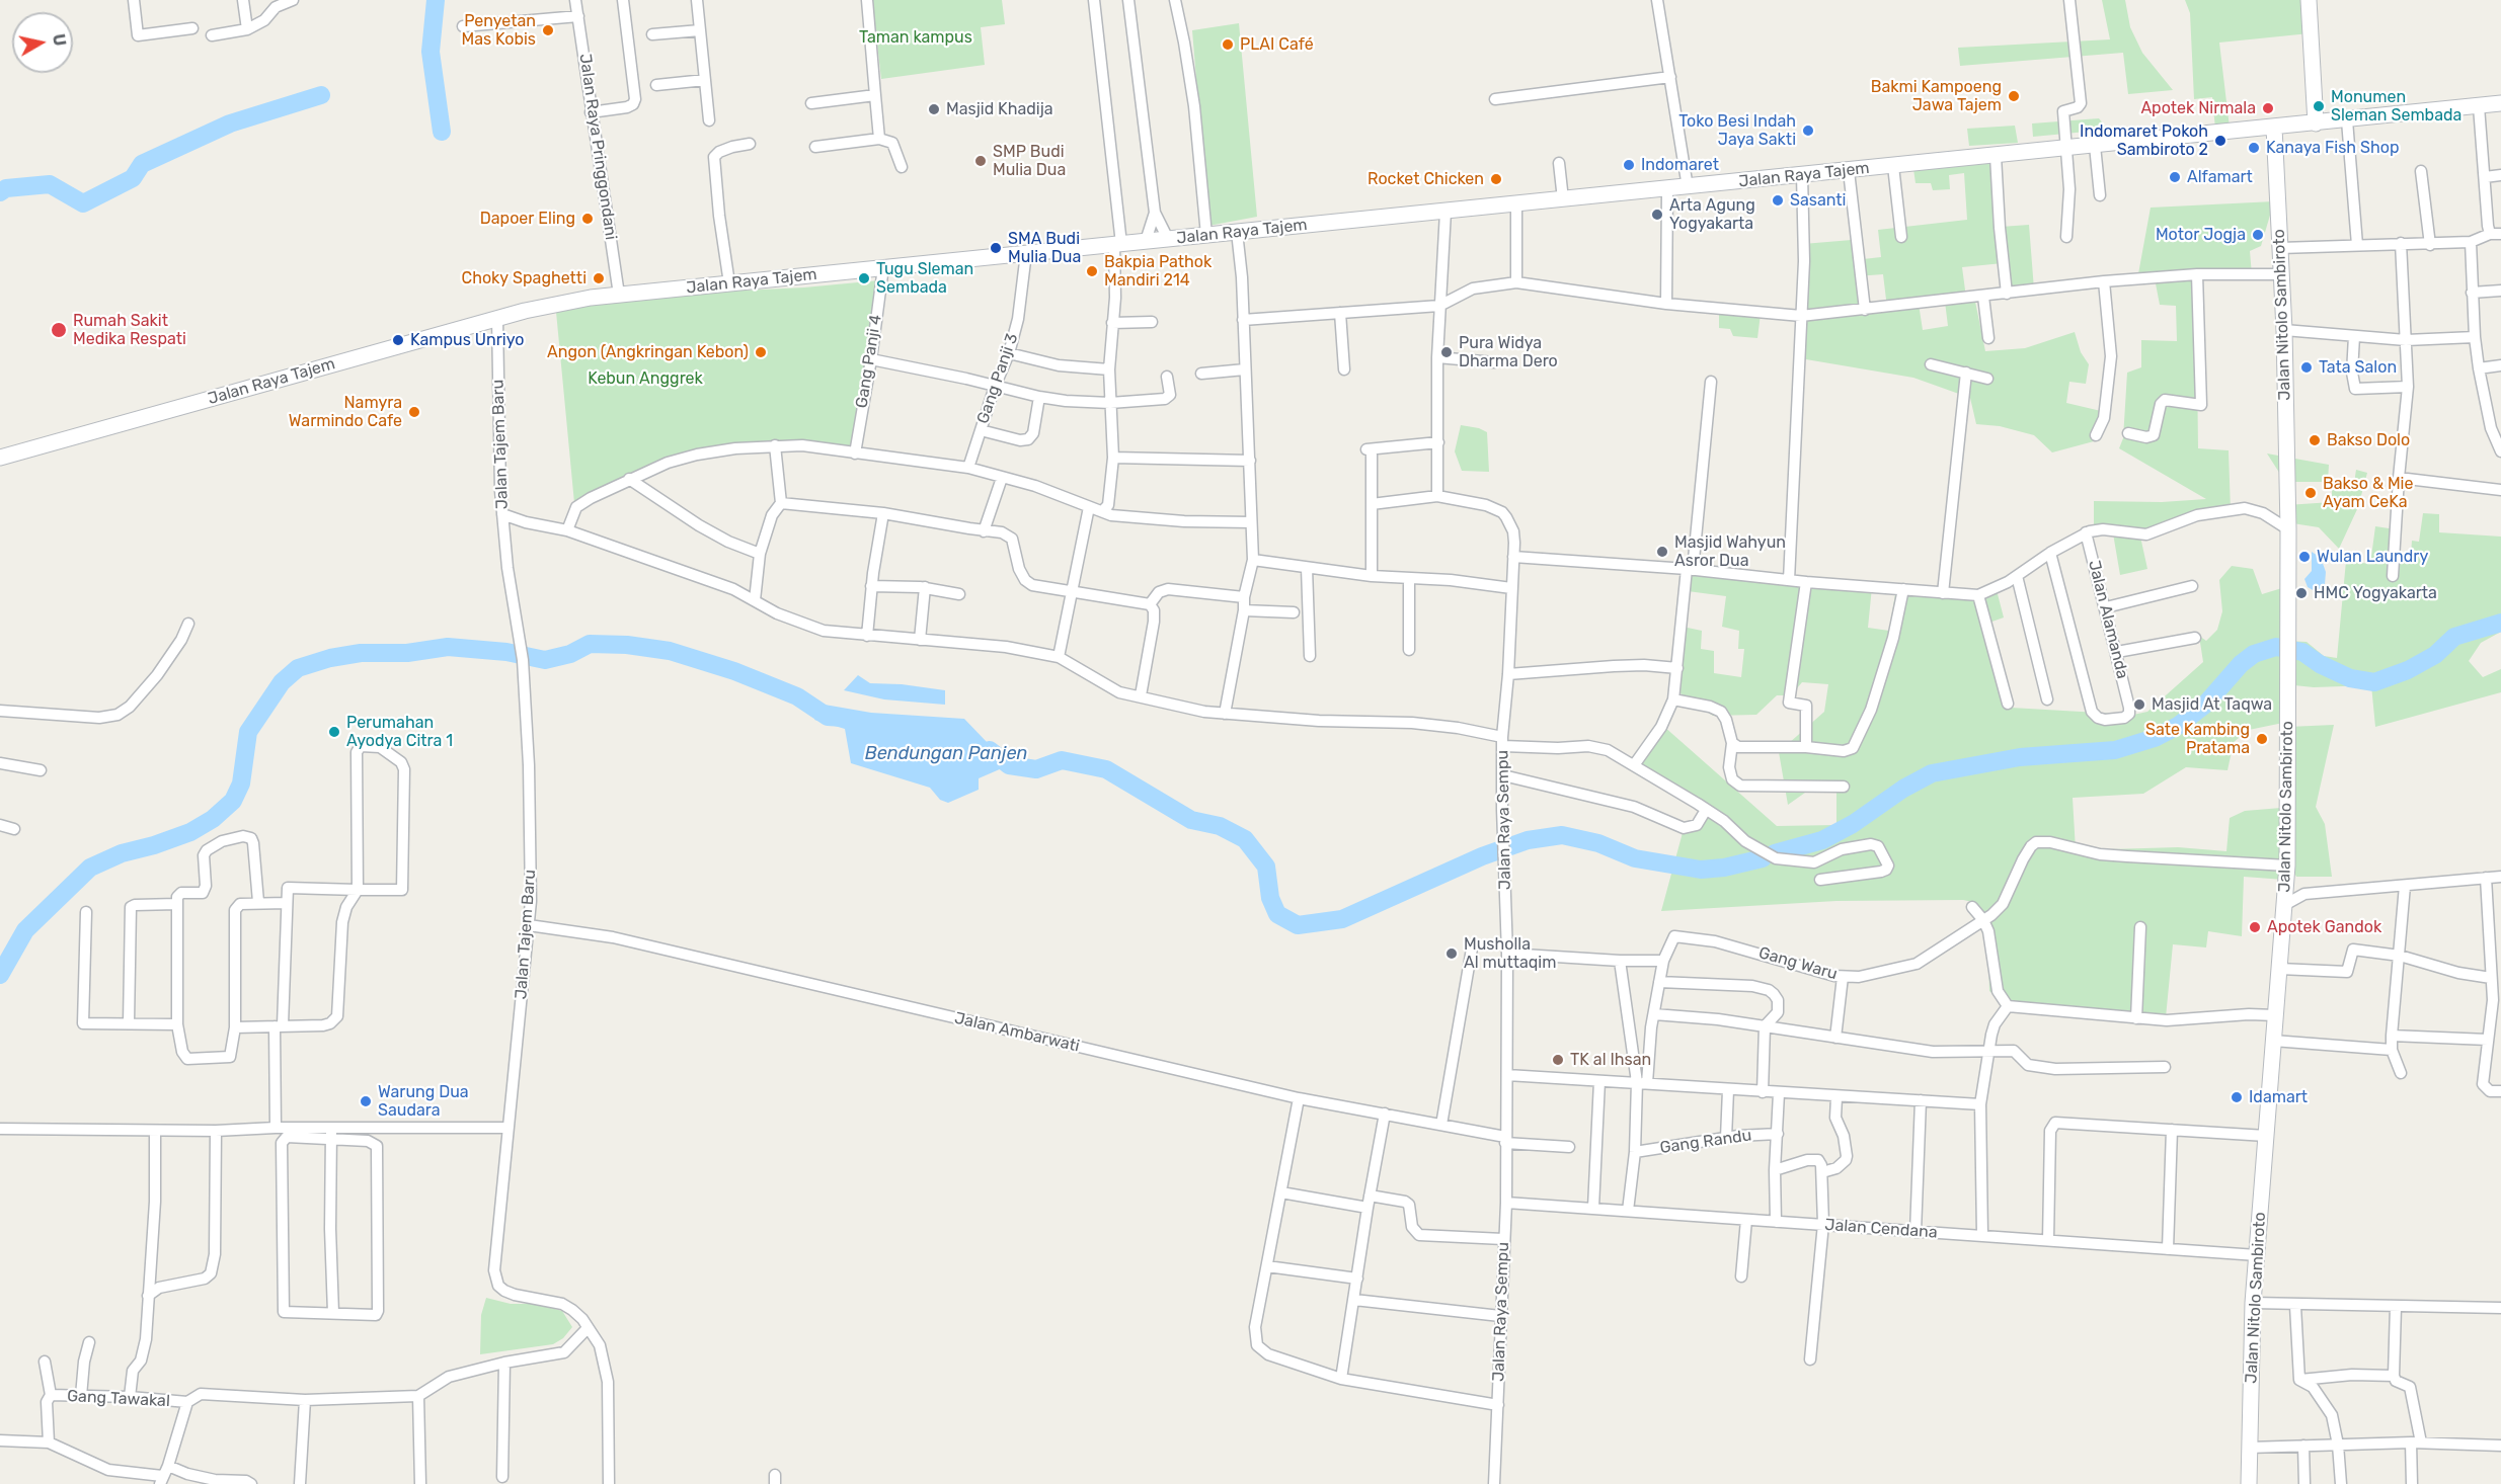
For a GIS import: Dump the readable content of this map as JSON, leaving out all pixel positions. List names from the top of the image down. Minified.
{"streets":{"main road":["Jalan Raya Tajem","Jalan Nitolo Sambiroto"],"street":["Jalan Raya Pringgondani","Gang Panji 4","Gang Panji 3","Jalan Tajem Baru","Jalan Alamanda","Jalan Raya Sempu","Gang Waru","Jalan Ambarwati","Gang Randu","Jalan Cendana","Gang Tawakal"]},"crossings":[["Jalan Raya Pringgondani","Jalan Raya Tajem"],["Jalan Raya Tajem","Jalan Nitolo Sambiroto"],["Jalan Raya Tajem","Gang Panji 4"],["Jalan Raya Tajem","Gang Panji 3"],["Jalan Raya Tajem","Jalan Tajem Baru"],["Jalan Nitolo Sambiroto","Gang Waru"],["Jalan Nitolo Sambiroto","Jalan Cendana"],["Jalan Tajem Baru","Jalan Ambarwati"],["Jalan Raya Sempu","Jalan Ambarwati"],["Jalan Raya Sempu","Jalan Cendana"]],"water":["Bendungan Panjen"],"parks":["Taman kampus","Kebun Anggrek"],"places":["Penyetan Mas Kobis","PLAI Café","Bakmi Kampoeng Jawa Tajem","Monumen Sleman Sembada","Apotek Nirmala","Masjid Khadija","Toko Besi Indah Jaya Sakti","Indomaret Pokoh Sambiroto 2","Kanaya Fish Shop","SMP Budi Mulia Dua","Indomaret","Alfamart","Rocket Chicken","Sasanti","Arta Agung Yogyakarta","Dapoer Eling","Motor Jogja","SMA Budi Mulia Dua","Bakpia Pathok Mandiri 214","Choky Spaghetti","Tugu Sleman Sembada","Rumah Sakit Medika Respati","Kampus Unriyo","Angon (Angkringan Kebon)","Pura Widya Dharma Dero","Tata Salon","Namyra Warmindo Cafe","Bakso Dolo","Bakso & Mie Ayam CeKa","Masjid Wahyun Asror Dua","Wulan Laundry","HMC Yogyakarta","Masjid At Taqwa","Perumahan Ayodya Citra 1","Sate Kambing Pratama","Apotek Gandok","Musholla Al muttaqim","TK al Ihsan","Idamart","Warung Dua Saudara"],"north":"right"}
